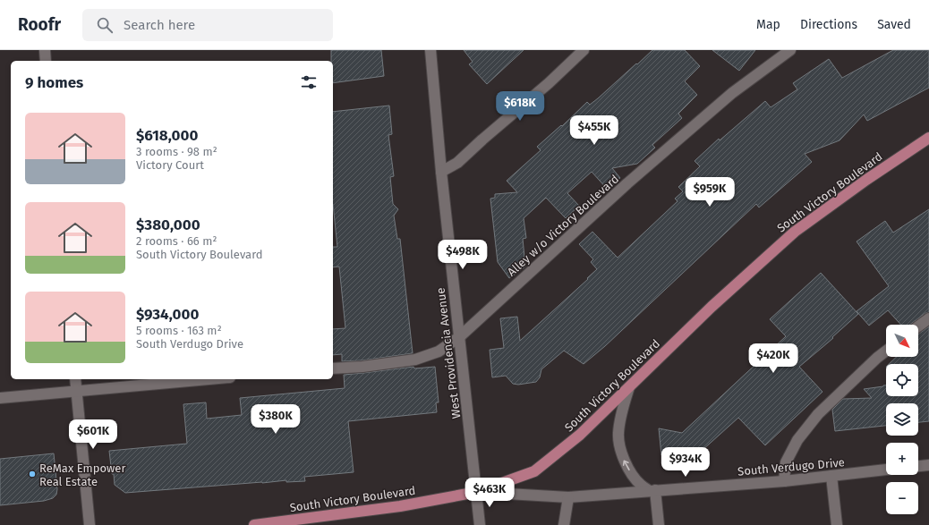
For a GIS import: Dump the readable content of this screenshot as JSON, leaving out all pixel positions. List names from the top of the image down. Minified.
{"streets":{"main road":["South Victory Boulevard"],"street":["Alley w/o Victory Boulevard","West Providencia Avenue","South Verdugo Drive"]},"crossings":[["South Victory Boulevard","West Providencia Avenue"],["South Victory Boulevard","South Verdugo Drive"],["Alley w/o Victory Boulevard","West Providencia Avenue"],["West Providencia Avenue","South Verdugo Drive"]],"places":["ReMax Empower Real Estate"],"north":"bottom right","page":{"header":"Roofr","search":"Search here","nav":["Map","Directions","Saved"],"heading":"9 homes","price":["$618K","$455K","$959K","$498K","$420K","$380K","$601K","$934K","$463K"],"list":[{"name":"$618,000","note":"3 rooms · 98 m² · Victory Court"},{"name":"$380,000","note":"2 rooms · 66 m² · South Victory Boulevard"},{"name":"$934,000","note":"5 rooms · 163 m² · South Verdugo Drive"}],"map_buttons":["+","−"]}}
